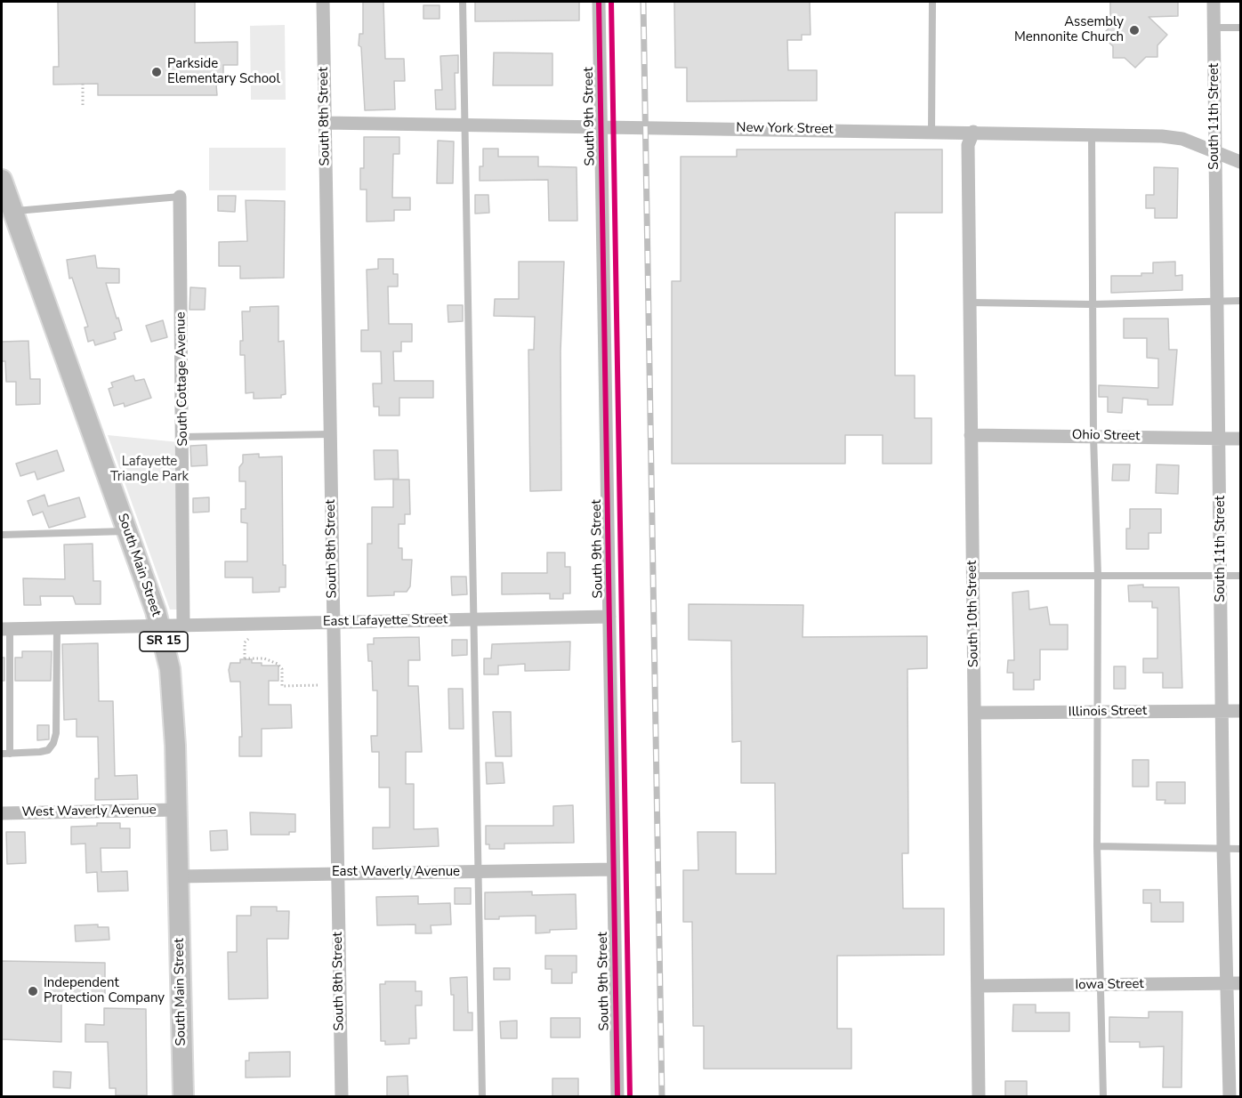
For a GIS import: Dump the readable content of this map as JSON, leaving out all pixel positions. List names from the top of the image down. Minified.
{"streets":{"main road":["South Main Street","SR 15"],"street":["South 8th Street","South 9th Street","South 11th Street","New York Street","South Cottage Avenue","Ohio Street","South 10th Street","East Lafayette Street","Illinois Street","West Waverly Avenue","East Waverly Avenue","Iowa Street"]},"crossings":[["South 8th Street","New York Street"],["South 8th Street","East Lafayette Street"],["South 8th Street","East Waverly Avenue"],["South 9th Street","New York Street"],["South 9th Street","East Lafayette Street"],["South 9th Street","East Waverly Avenue"],["South 11th Street","New York Street"],["South 11th Street","Ohio Street"],["South 11th Street","Illinois Street"],["South 11th Street","Iowa Street"],["New York Street","South 10th Street"],["South Cottage Avenue","East Lafayette Street"],["Ohio Street","South 10th Street"],["South Main Street","East Lafayette Street"],["South Main Street","West Waverly Avenue"],["South Main Street","East Waverly Avenue"],["South 10th Street","Illinois Street"],["South 10th Street","Iowa Street"]],"parks":["Lafayette Triangle Park"],"places":["Assembly Mennonite Church","Parkside Elementary School","Independent Protection Company"]}
